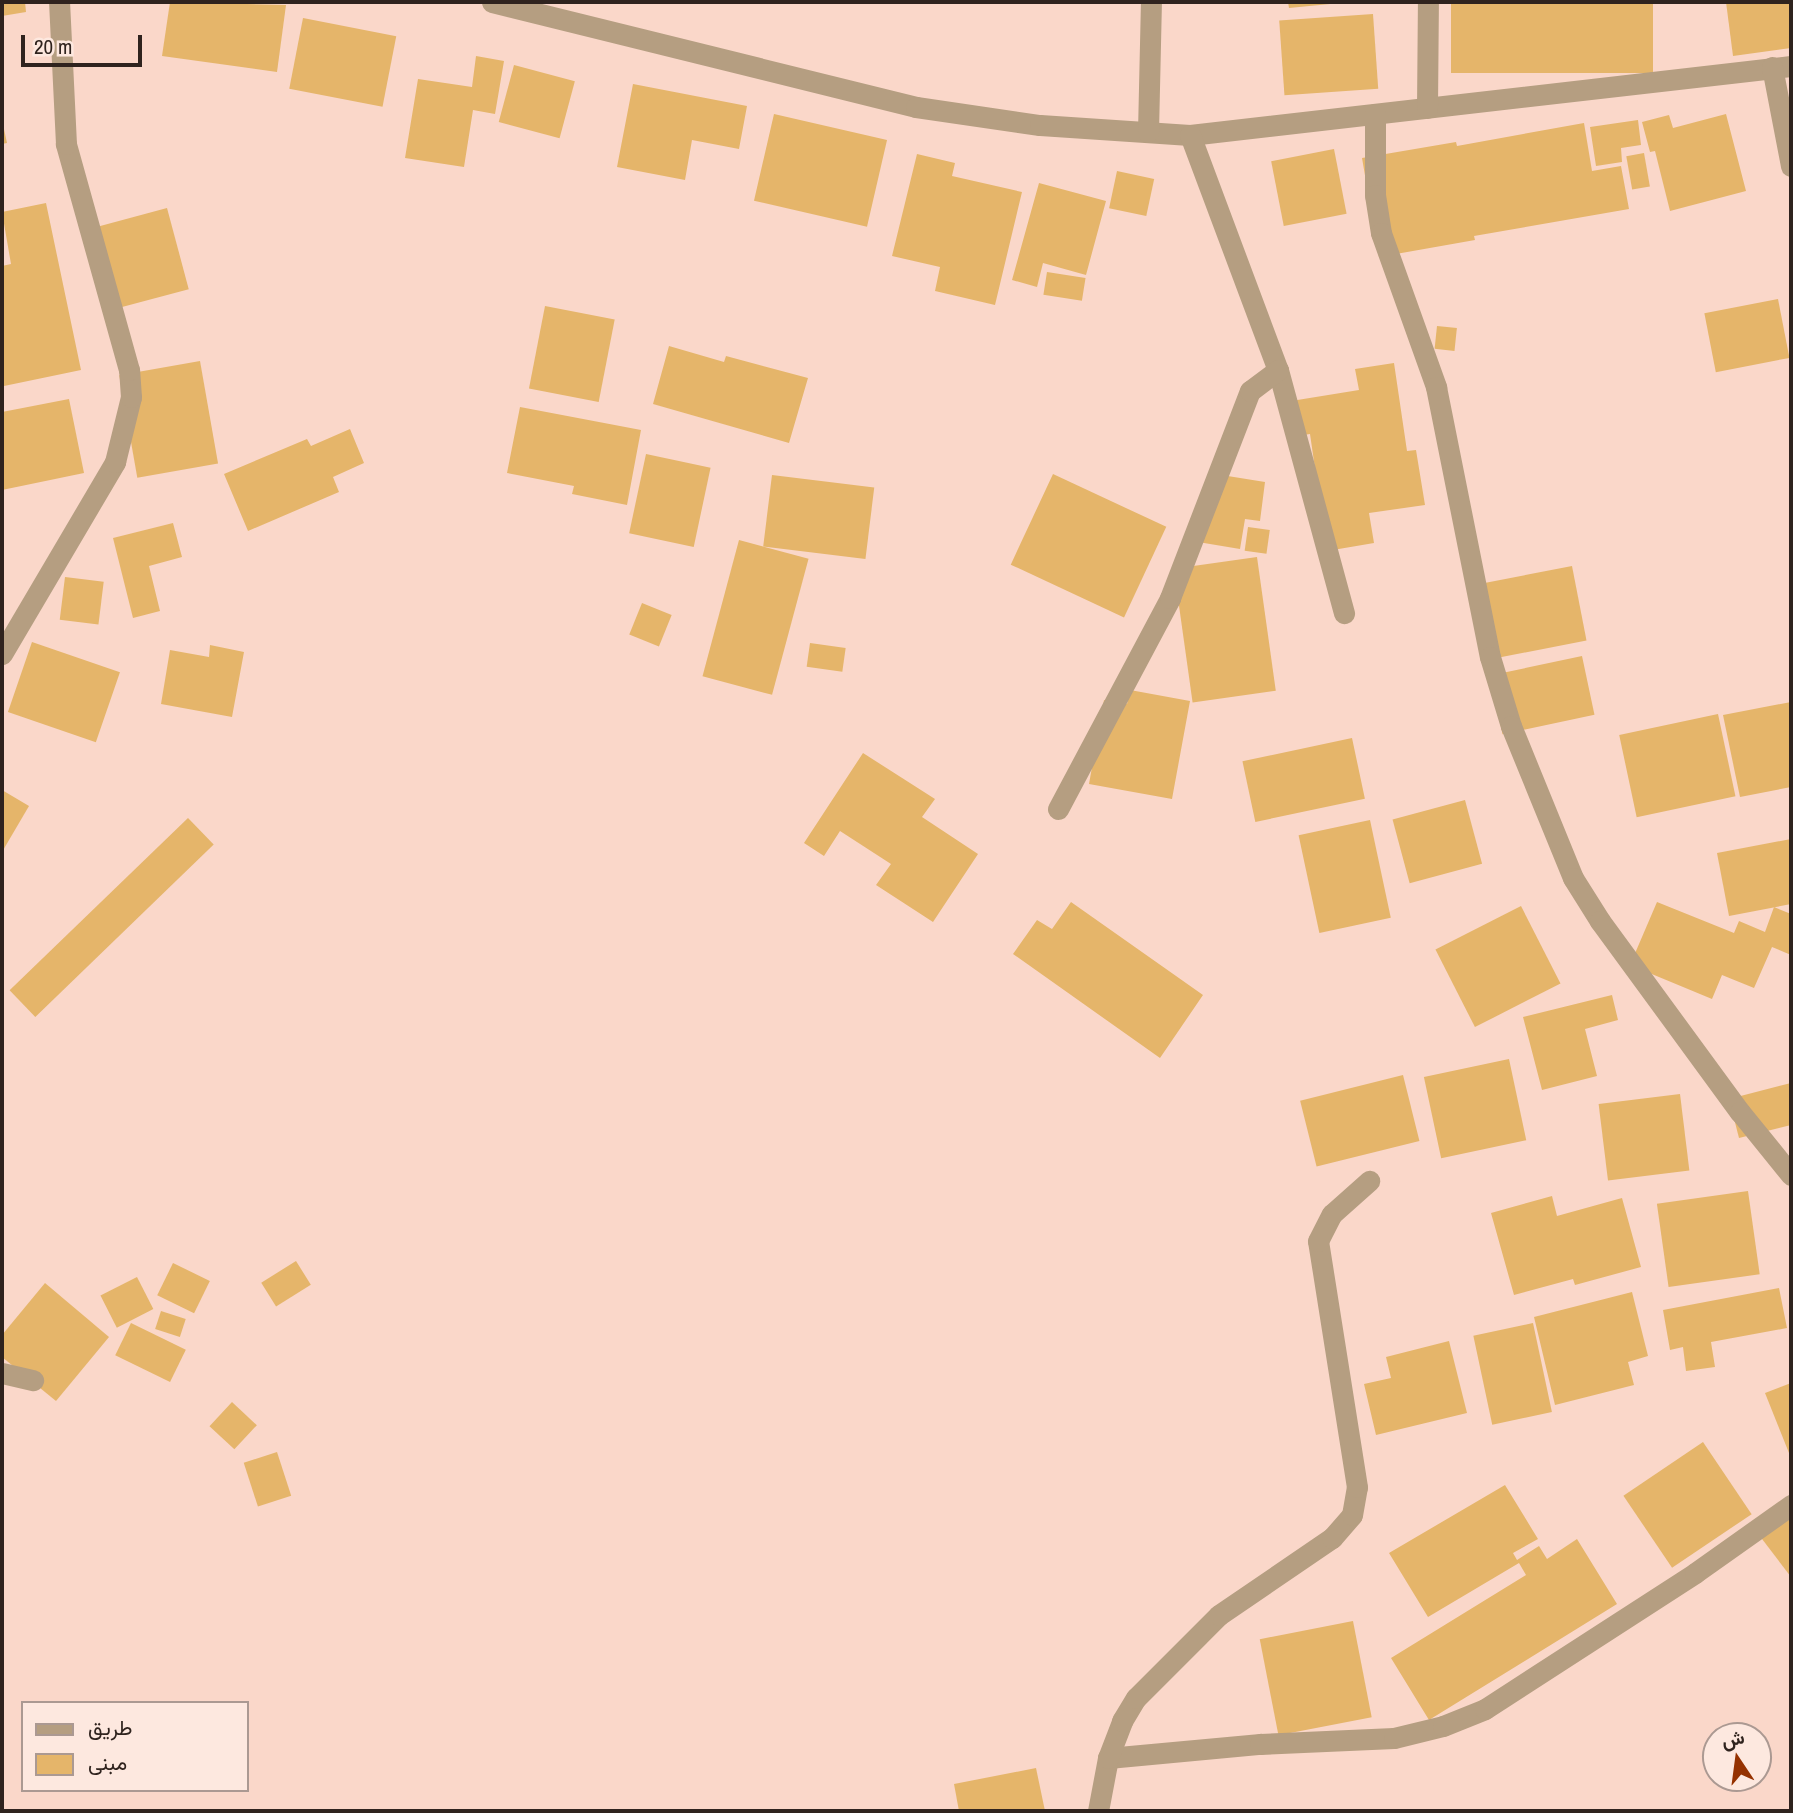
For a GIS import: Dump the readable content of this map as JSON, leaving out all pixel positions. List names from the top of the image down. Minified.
{"legend":["طريق","مبنى"],"scale_bar":"20 m","north":"top"}
